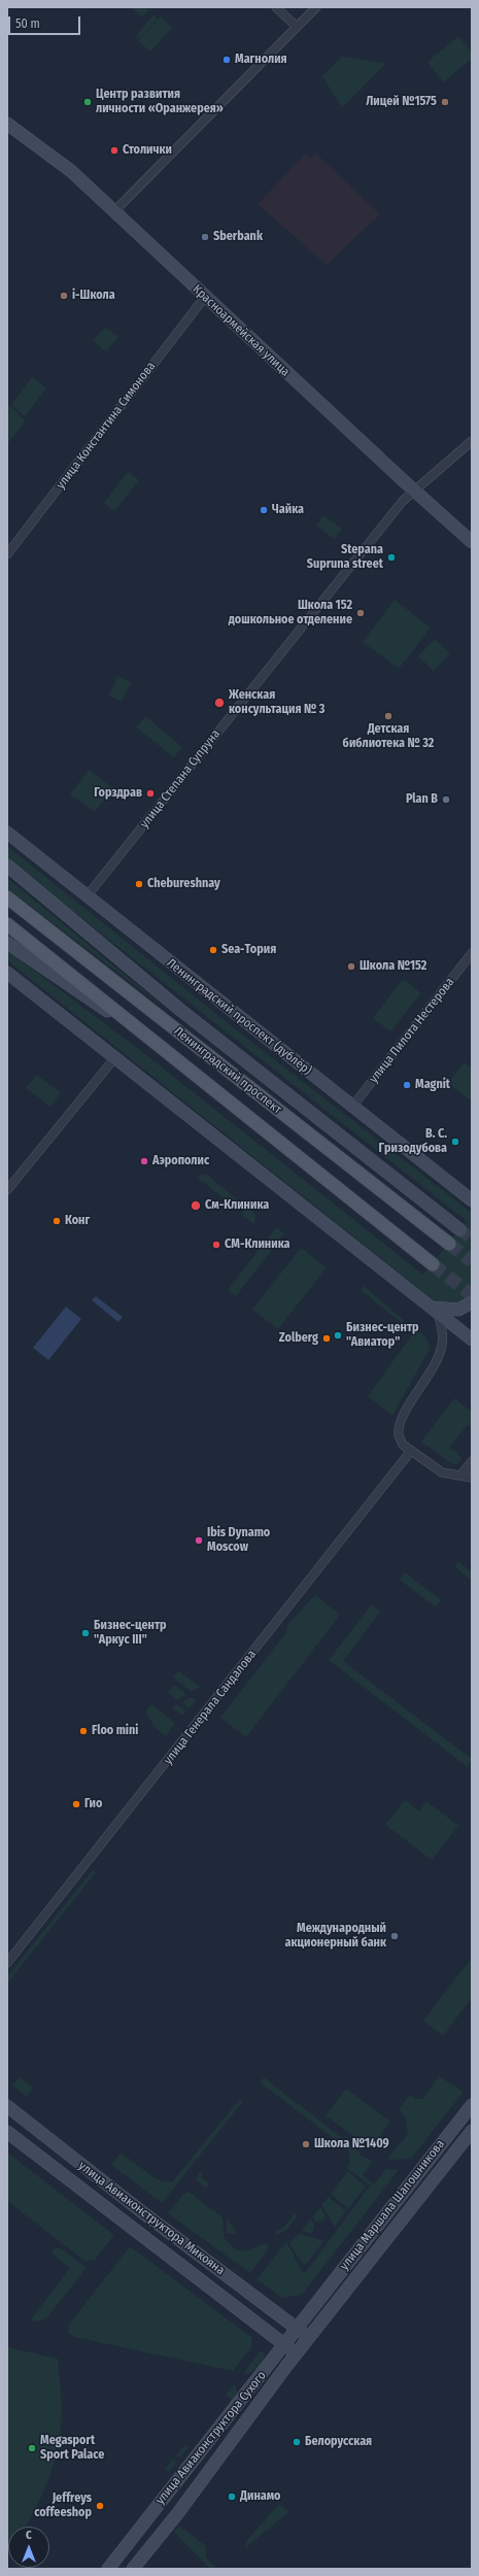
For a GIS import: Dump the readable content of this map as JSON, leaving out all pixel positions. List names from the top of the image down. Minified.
{"streets":{"main road":["Ленинградский проспект"],"street":["Красноармейская улица","улица Константина Симонова","улица Степана Супруна","Ленинградский проспект (дублёр)","улица Пилота Нестерова","улица Генерала Сандалова","улица Маршала Шапошникова","улица Авиаконструктора Микояна","улица Авиаконструктора Сухого"]},"crossings":[["Красноармейская улица","улица Константина Симонова"],["Красноармейская улица","улица Степана Супруна"],["улица Степана Супруна","Ленинградский проспект (дублёр)"],["Ленинградский проспект (дублёр)","улица Пилота Нестерова"],["улица Маршала Шапошникова","улица Авиаконструктора Сухого"],["улица Авиаконструктора Микояна","улица Авиаконструктора Сухого"]],"places":["Магнолия","Центр развития личности «Оранжерея»","Лицей №1575","Столички","Sberbank","i-Школа","Чайка","Stepana Supruna street","Школа 152 дошкольное отделение","Женская консультация № 3","Детская библиотека № 32","Горздрав","Plan B","Chebureshnay","Sea-Тория","Школа №152","Magnit","В. С. Гризодубова","Аэрополис","См-Клиника","Конг","СМ-Клиника","Бизнес-центр \"Авиатор\"","Zolberg","Ibis Dynamo Moscow","Бизнес-центр \"Аркус III\"","Floo mini","Гио","Международный акционерный банк","Школа №1409","Белорусская","Megasport Sport Palace","Динамо","Jeffreys coffeeshop"],"scale_bar":"50 m","north":"top"}
